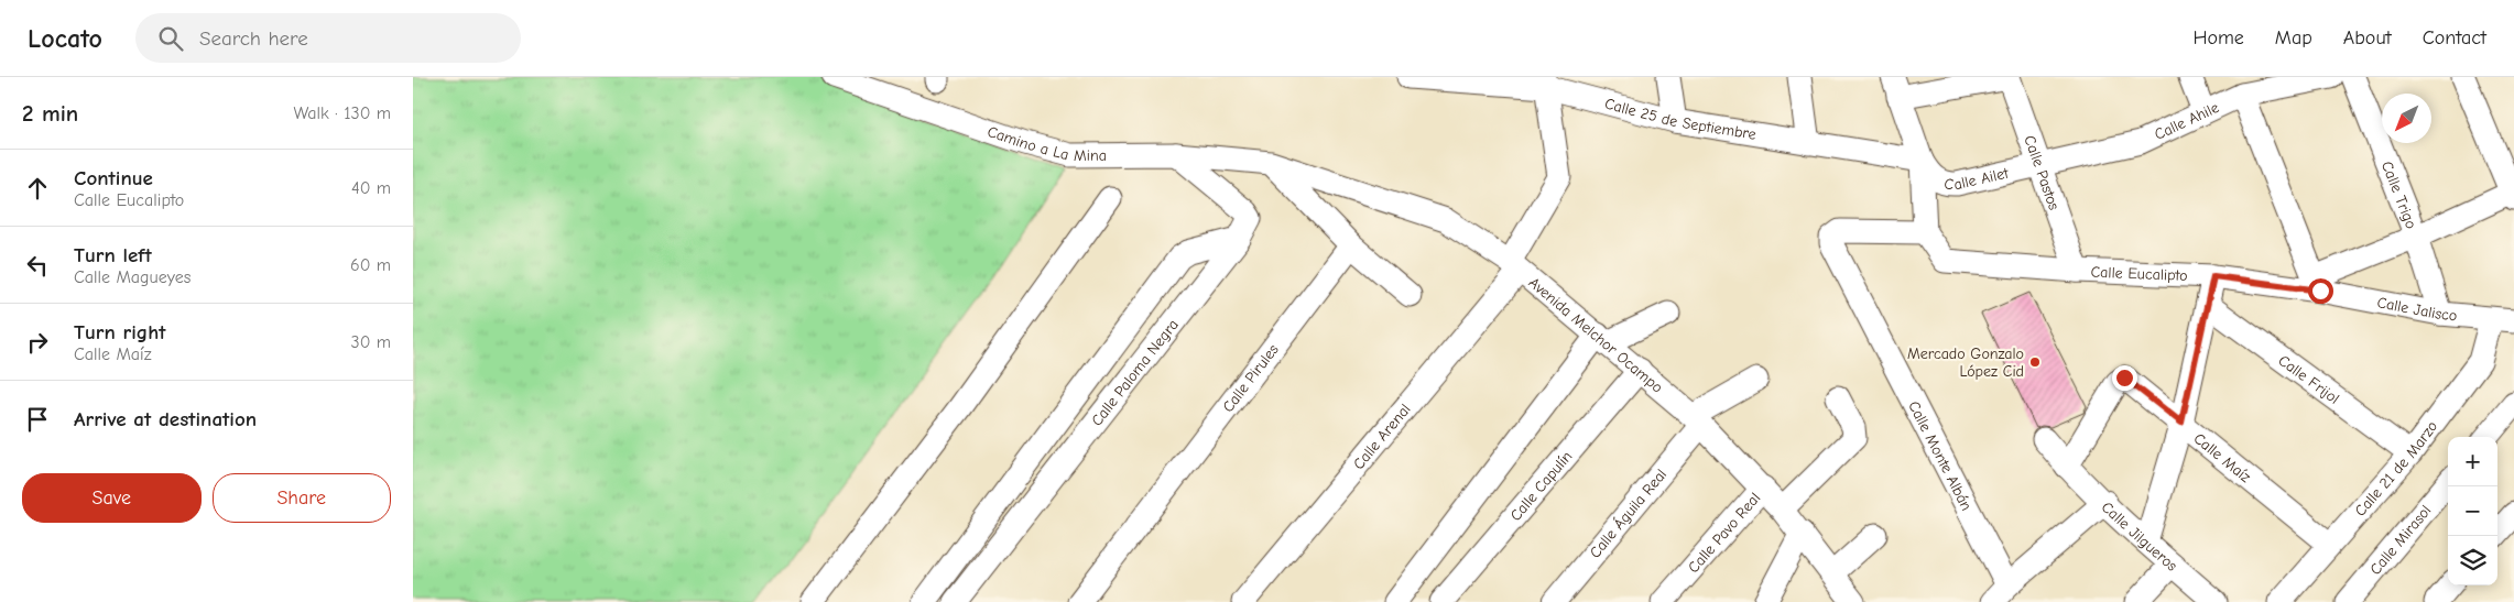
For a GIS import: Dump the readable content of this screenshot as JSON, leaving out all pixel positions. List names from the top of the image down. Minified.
{"streets":{"street":["Calle 25 de Septiembre","Calle Ahile","Camino a La Mina","Calle Pastos","Calle Ailet","Calle Trigo","Calle Eucalipto","Calle Jalisco","Avenida Melchor Ocampo","Calle Paloma Negra","Calle Pirules","Calle Frijol","Calle Arenal","Calle Monte Albán","Calle Maíz","Calle 21 de Marzo","Calle Capulín","Calle Águila Real","Calle Pavo Real","Calle Jilgueros","Calle Mirasol"]},"crossings":[["Calle 25 de Septiembre","Calle Ailet"],["Calle 25 de Septiembre","Calle Arenal"],["Calle Ahile","Calle Pastos"],["Calle Ahile","Calle Ailet"],["Camino a La Mina","Avenida Melchor Ocampo"],["Camino a La Mina","Calle Paloma Negra"],["Calle Pastos","Calle Ailet"],["Calle Pastos","Calle Eucalipto"],["Calle Trigo","Calle Jalisco"],["Calle Eucalipto","Calle Jalisco"],["Calle Eucalipto","Calle Monte Albán"],["Calle Jalisco","Calle 21 de Marzo"],["Avenida Melchor Ocampo","Calle Arenal"],["Avenida Melchor Ocampo","Calle Capulín"],["Avenida Melchor Ocampo","Calle Águila Real"],["Avenida Melchor Ocampo","Calle Pavo Real"],["Calle Frijol","Calle 21 de Marzo"],["Calle Maíz","Calle 21 de Marzo"],["Calle Maíz","Calle Jilgueros"]],"places":["Mercado Gonzalo López Cid"],"north":"bottom left","page":{"header":"Locato","search":"Search here","nav":["Home","Map","About","Contact"],"heading":["2 min","Walk · 130 m"],"list":[["Continue","Calle Eucalipto","40 m"],["Turn left","Calle Magueyes","60 m"],["Turn right","Calle Maíz","30 m"],"Arrive at destination"],"map_buttons":["+","−"],"buttons":["Save","Share"]}}
